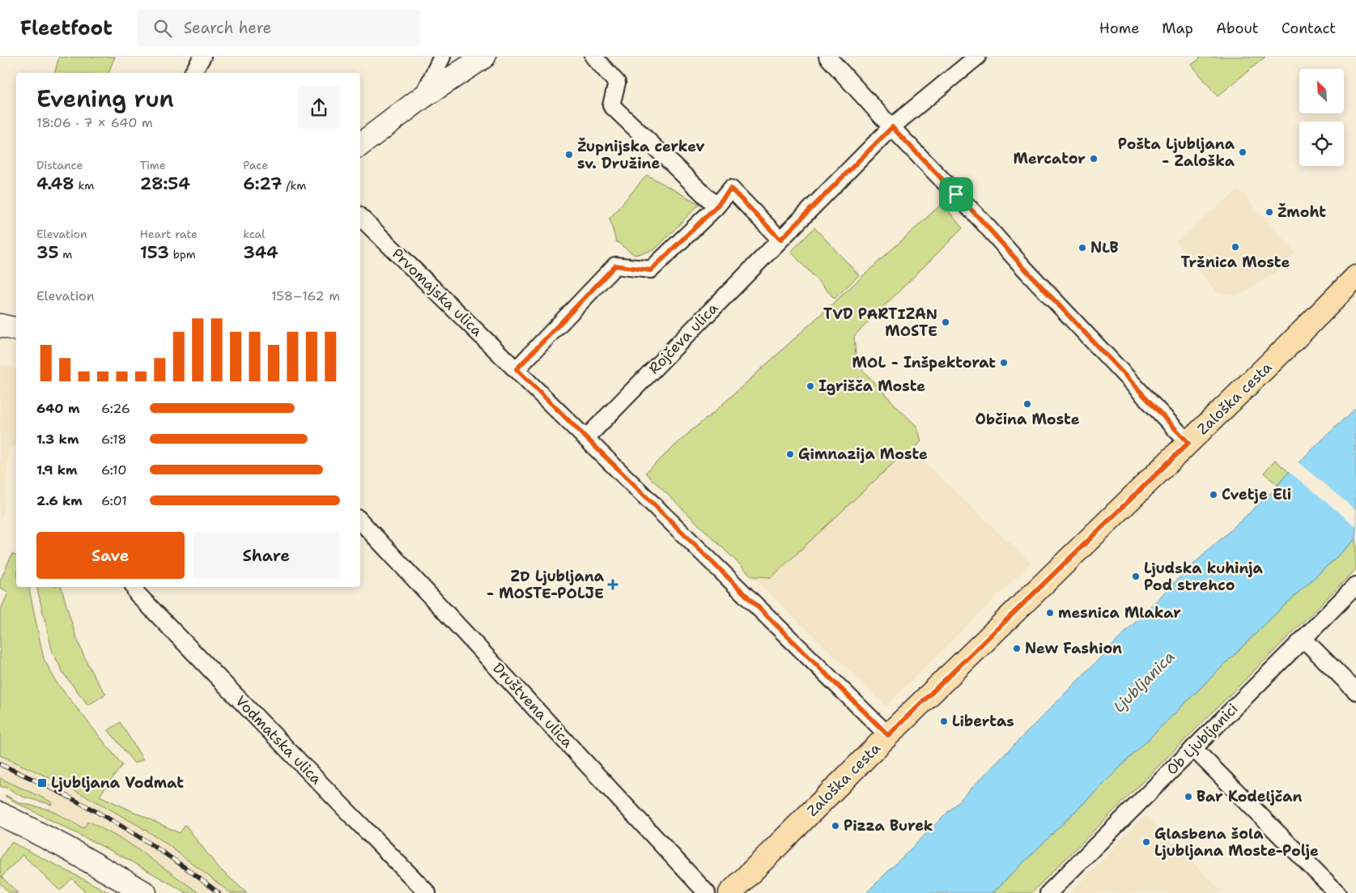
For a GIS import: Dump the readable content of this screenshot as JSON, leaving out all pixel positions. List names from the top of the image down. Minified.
{"streets":{"main road":["Zaloška cesta"],"street":["Prvomajska ulica","Rojčeva ulica","Društvena ulica","Ob Ljubljanici","Vodmatska ulica"]},"crossings":[["Prvomajska ulica","Rojčeva ulica"],["Prvomajska ulica","Zaloška cesta"]],"water":["Ljubljanica"],"places":{"other":["Pošta Ljubljana - Zaloška","Župnijska cerkev sv. Družine","Mercator","Žmoht","Tržnica Moste","NLB","TVD PARTIZAN MOSTE","MOL - Inšpektorat","Igrišča Moste","Občina Moste","Gimnazija Moste","Cvetje Eli","Ljudska kuhinja Pod strehco","mesnica Mlakar","New Fashion","Libertas","Bar Kodeljčan","Pizza Burek","Glasbena šola Ljubljana Moste-Polje"],"health":["ZD Ljubljana - MOSTE-POLJE"],"transit":["Ljubljana Vodmat"]},"north":"top left","page":{"header":"Fleetfoot","search":"Search here","nav":["Home","Map","About","Contact"],"heading":["Evening run","18:06 · 7 × 640 m"],"stats":[["Distance","4.48 km"],["Time","28:54"],["Pace","6:27 /km"],["Elevation","35 m"],["Heart rate","153 bpm"],["kcal","344"]],"chart":["Elevation","158–162 m"],"list":[{"name":"640 m","note":"6:26"},{"name":"1.3 km","note":"6:18"},{"name":"1.9 km","note":"6:10"},{"name":"2.6 km","note":"6:01"}],"buttons":["Save","Share"]}}
